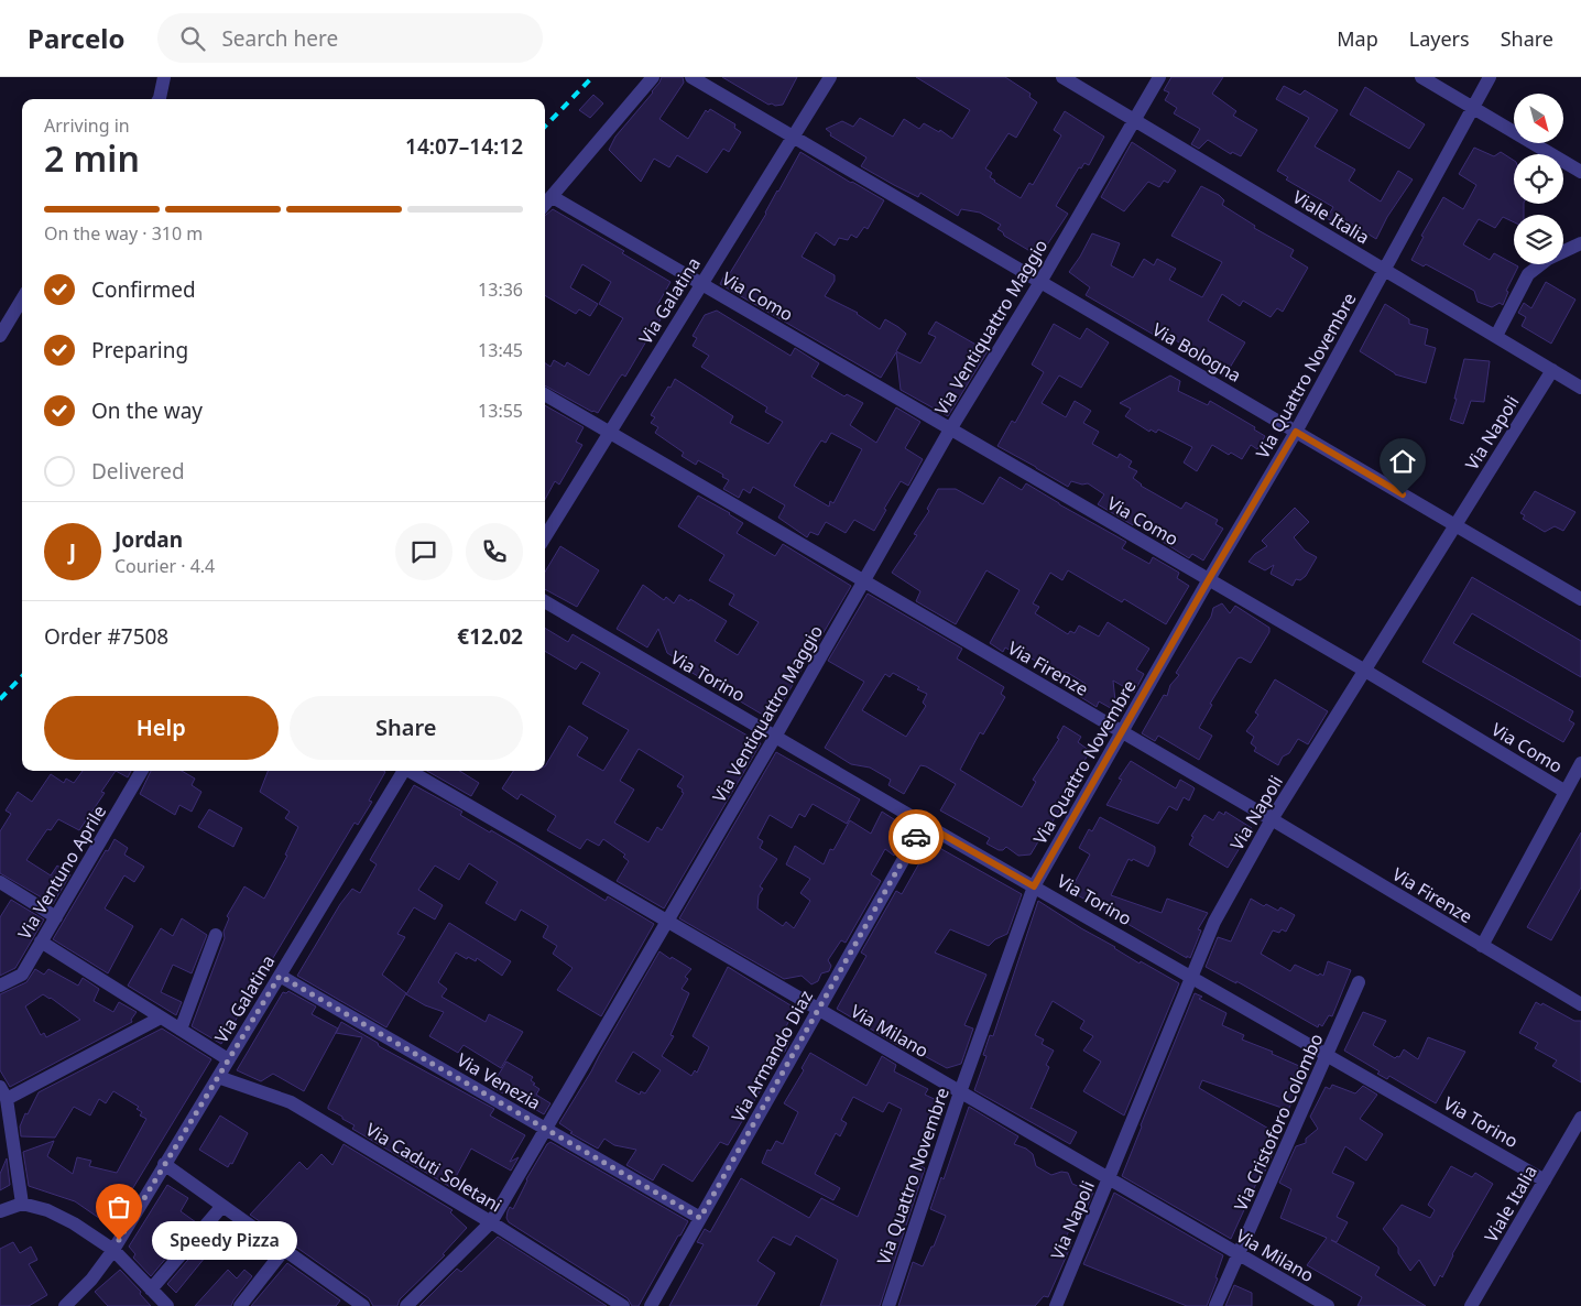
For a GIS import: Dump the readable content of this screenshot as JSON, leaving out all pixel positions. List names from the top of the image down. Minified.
{"streets":{"street":["Viale Italia","Via Como","Via Galatina","Via Ventiquattro Maggio","Via Bologna","Via Quattro Novembre","Via Napoli","Via Firenze","Via Torino","Via Ventuno Aprile","Via Milano","Via Armando Diaz","Via Venezia","Via Cristoforo Colombo","Via Caduti Soletani"]},"crossings":[["Viale Italia","Via Ventiquattro Maggio"],["Viale Italia","Via Quattro Novembre"],["Viale Italia","Via Napoli"],["Viale Italia","Via Torino"],["Via Como","Via Galatina"],["Via Como","Via Ventiquattro Maggio"],["Via Como","Via Quattro Novembre"],["Via Como","Via Napoli"],["Via Galatina","Via Bologna"],["Via Galatina","Via Firenze"],["Via Galatina","Via Venezia"],["Via Galatina","Via Caduti Soletani"],["Via Ventiquattro Maggio","Via Bologna"],["Via Ventiquattro Maggio","Via Firenze"],["Via Ventiquattro Maggio","Via Torino"],["Via Ventiquattro Maggio","Via Milano"],["Via Ventiquattro Maggio","Via Venezia"],["Via Ventiquattro Maggio","Via Caduti Soletani"],["Via Bologna","Via Quattro Novembre"],["Via Bologna","Via Napoli"],["Via Quattro Novembre","Via Firenze"],["Via Quattro Novembre","Via Torino"],["Via Quattro Novembre","Via Milano"],["Via Napoli","Via Firenze"],["Via Napoli","Via Torino"],["Via Napoli","Via Milano"],["Via Torino","Via Armando Diaz"],["Via Torino","Via Cristoforo Colombo"],["Via Milano","Via Armando Diaz"],["Via Milano","Via Cristoforo Colombo"],["Via Armando Diaz","Via Venezia"]],"places":["Speedy Pizza"],"north":"bottom right","page":{"header":"Parcelo","search":"Search here","nav":["Map","Layers","Share"],"heading":["2 min","Arriving in","14:07–14:12"],"panel":["Jordan","Courier · 4.4","Order #7508","€12.02"],"bar":"On the way · 310 m","list":[["Confirmed","13:36"],["Preparing","13:45"],["On the way","13:55"],"Delivered"],"round":"J","buttons":["Help","Share"],"bubble":"Speedy Pizza"}}
